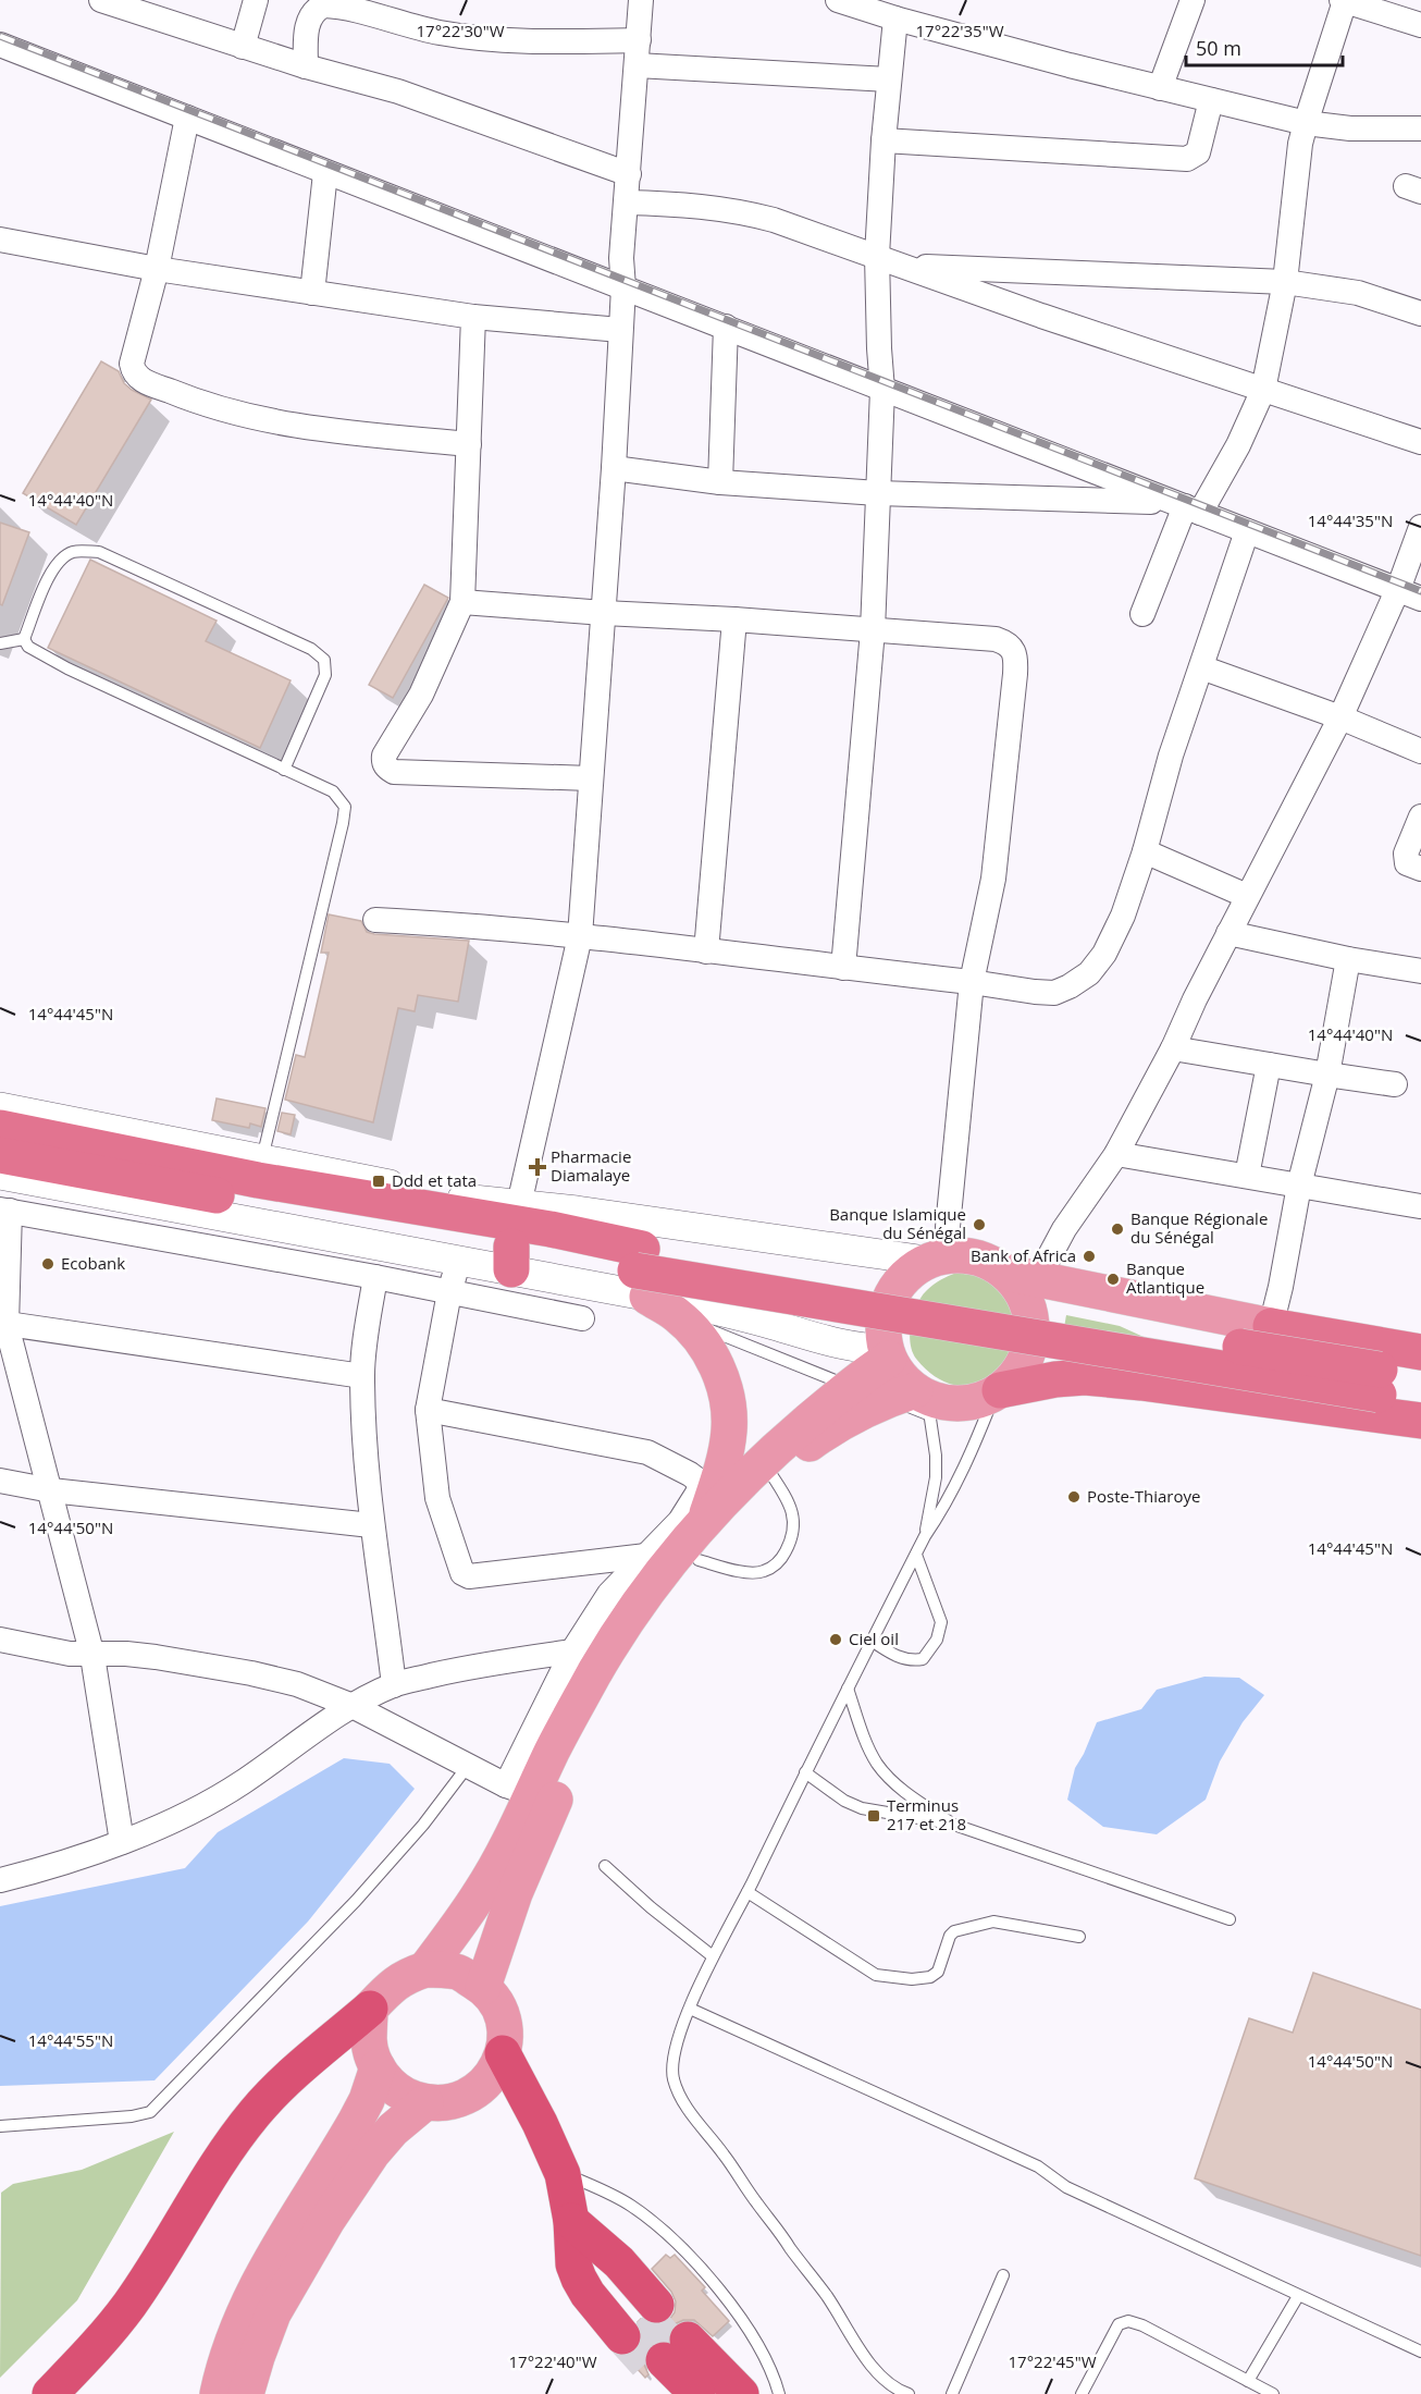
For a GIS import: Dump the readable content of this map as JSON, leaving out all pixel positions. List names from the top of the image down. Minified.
{"places":{"health":["Pharmacie Diamalaye"],"transit":["Ddd et tata","Terminus 217 et 218"],"other":["Banque Islamique du Sénégal","Banque Régionale du Sénégal","Bank of Africa","Ecobank","Banque Atlantique","Poste-Thiaroye","Ciel oil"]},"scale_bar":"50 m","coordinates":["17°22'30\"W","17°22'35\"W","14°44'40\"N","14°44'35\"N","14°44'45\"N","14°44'50\"N","14°44'55\"N","17°22'40\"W","17°22'45\"W"]}
